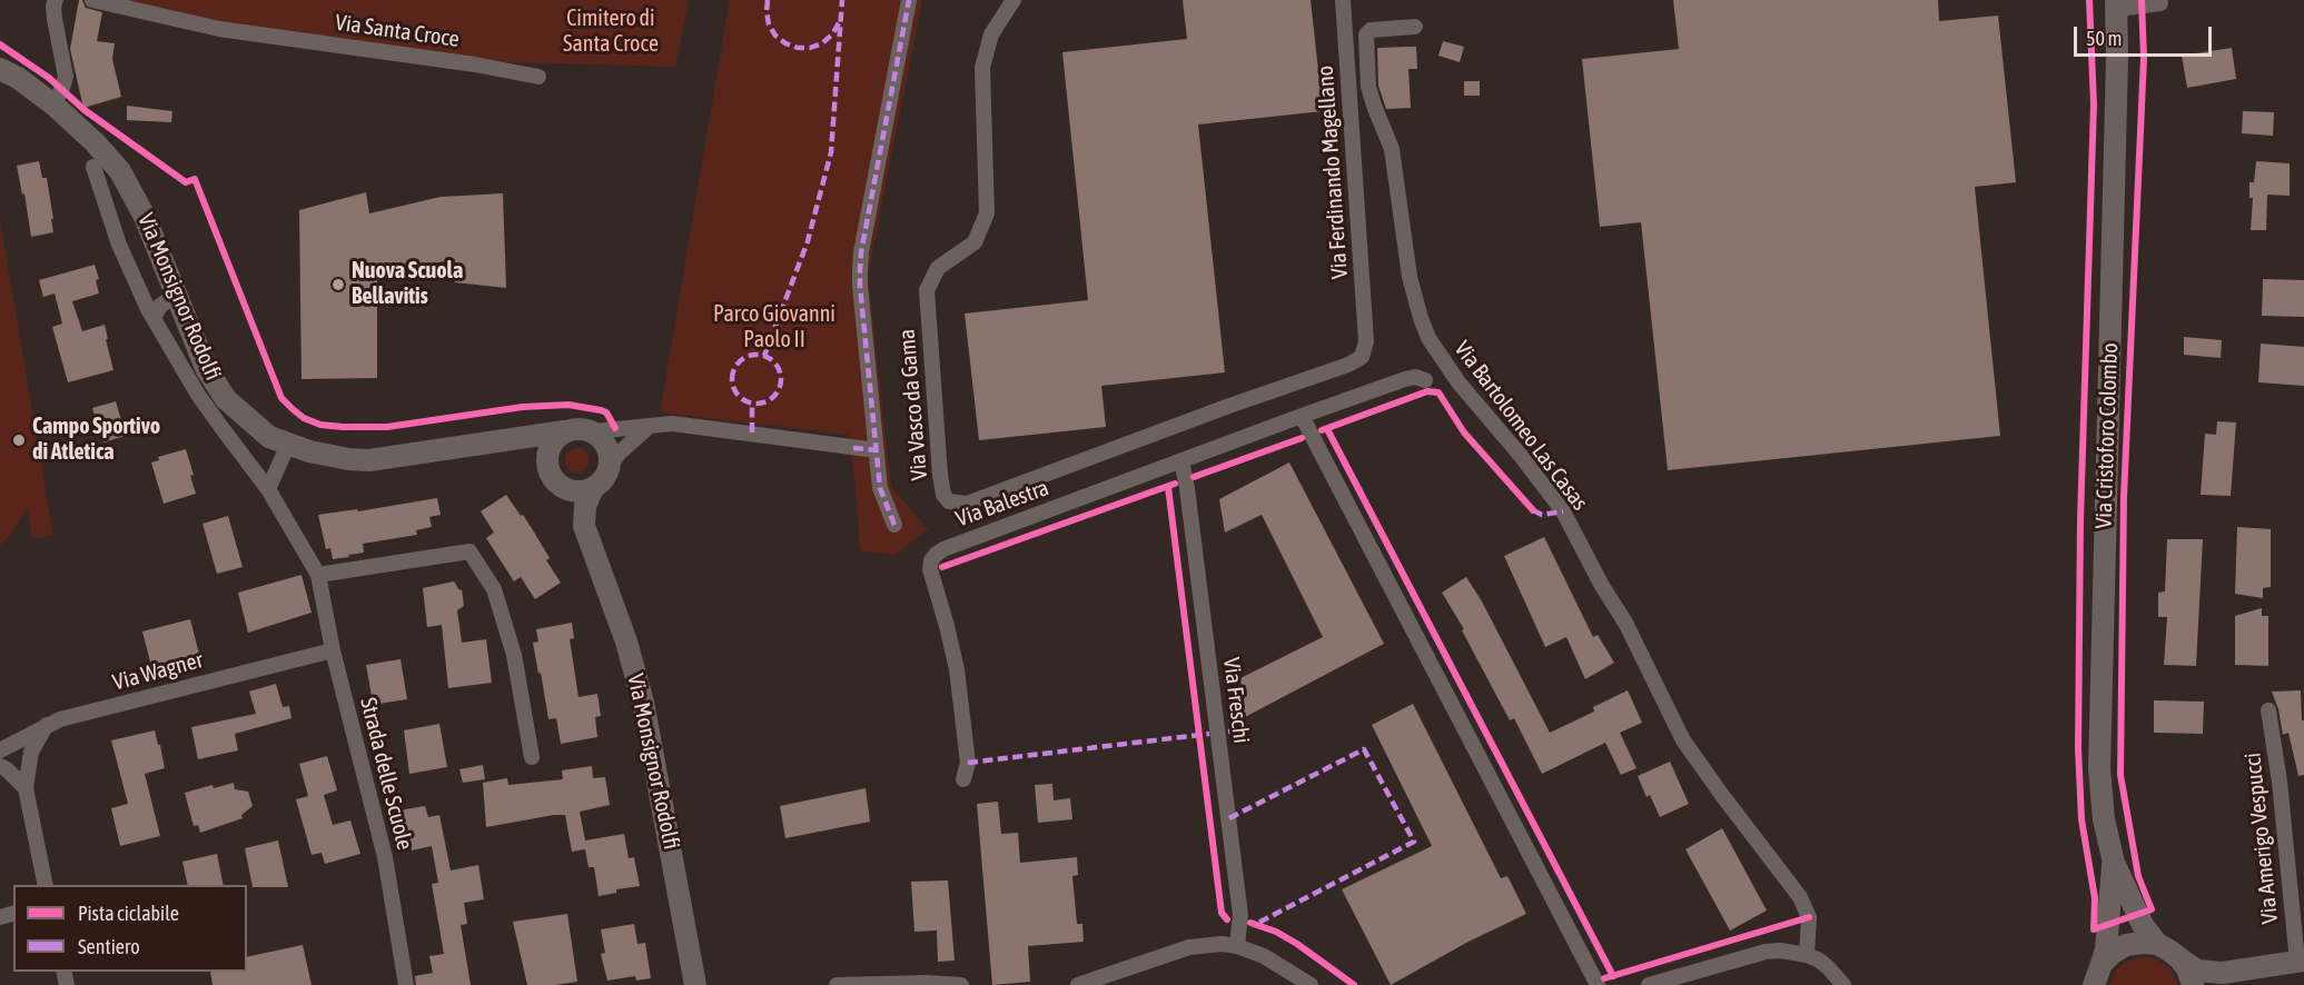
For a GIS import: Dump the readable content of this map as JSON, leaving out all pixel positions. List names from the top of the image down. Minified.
{"streets":{"street":["Via Santa Croce","Via Ferdinando Magellano","Via Monsignor Rodolfi","Via Vasco da Gama","Via Bartolomeo Las Casas","Via Cristoforo Colombo","Via Balestra","Via Wagner","Via Freschi","Strada delle Scuole","Via Amerigo Vespucci"]},"crossings":[["Via Ferdinando Magellano","Via Vasco da Gama"],["Via Balestra","Via Freschi"],["Via Wagner","Strada delle Scuole"]],"parks":["Cimitero di Santa Croce","Parco Giovanni Paolo II"],"places":["Nuova Scuola Bellavitis","Campo Sportivo di Atletica"],"legend":["Pista ciclabile","Sentiero"],"scale_bar":"50 m"}
